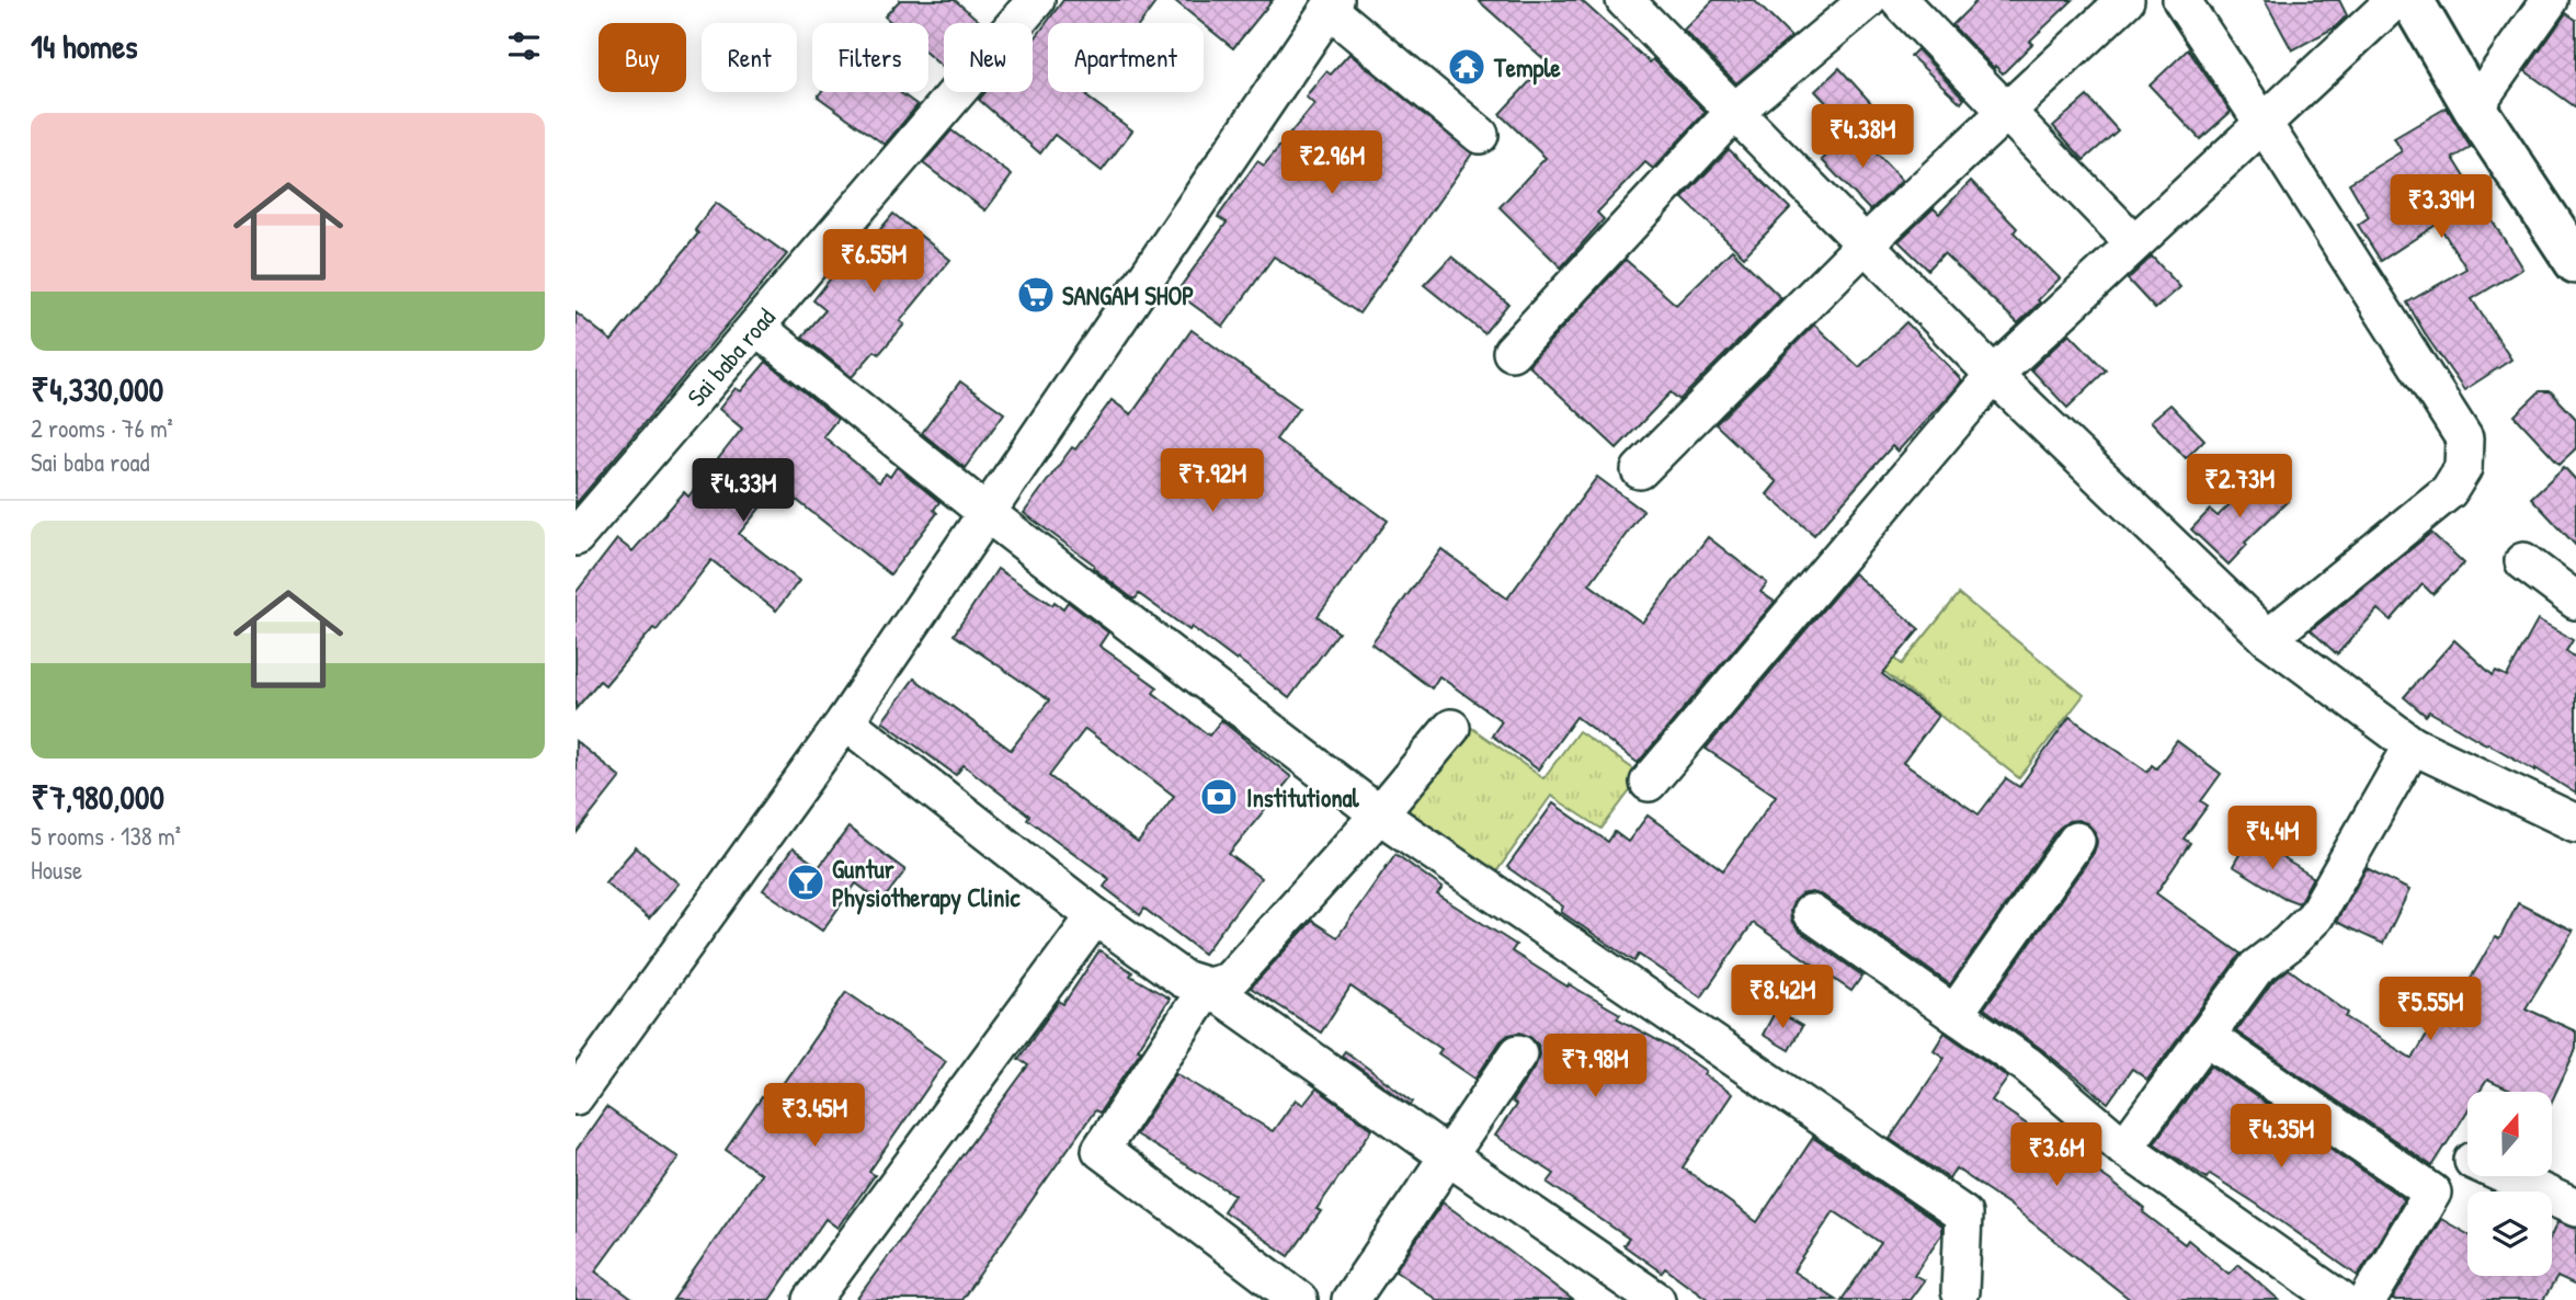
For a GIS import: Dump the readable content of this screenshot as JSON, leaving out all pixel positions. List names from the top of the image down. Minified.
{"streets":{"street":["Sai baba road"]},"places":{"temple":["Temple"],"supermarket":["SANGAM SHOP"],"bank":["Institutional"],"bar":["Guntur Physiotherapy Clinic"]},"north":"top","page":{"heading":"14 homes","chip":["Buy","Rent","Filters","New","Apartment"],"list":[{"name":"₹4,330,000","note":"2 rooms · 76 m² · Sai baba road"},{"name":"₹7,980,000","note":"5 rooms · 138 m² · House"}],"price":["₹4.38M","₹2.96M","₹3.39M","₹6.55M","₹7.92M","₹2.73M","₹4.33M","₹4.4M","₹8.42M","₹5.55M","₹7.98M","₹3.45M","₹4.35M","₹3.6M"]}}
